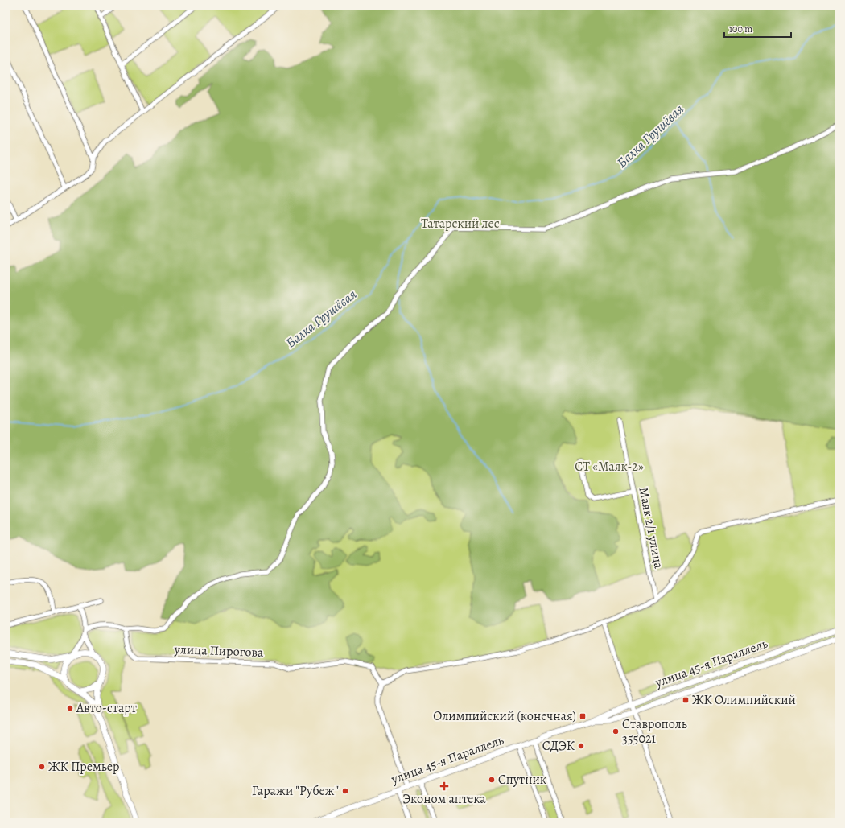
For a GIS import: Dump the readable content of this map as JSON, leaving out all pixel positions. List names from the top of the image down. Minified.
{"streets":{"main road":["улица 45-я Параллель"],"street":["Маяк 2/1 улица","улица Пирогова"]},"water":["Балка Грушёвая"],"parks":["Татарский лес","СТ «Маяк-2»"],"places":{"transit":["ЖК Олимпийский","Олимпийский (конечная)"],"other":["Авто-старт","Ставрополь 355021","СДЭК","ЖК Премьер","Спутник","Гаражи \"Рубеж\""],"health":["Эконом аптека"]},"scale_bar":"100 m"}
